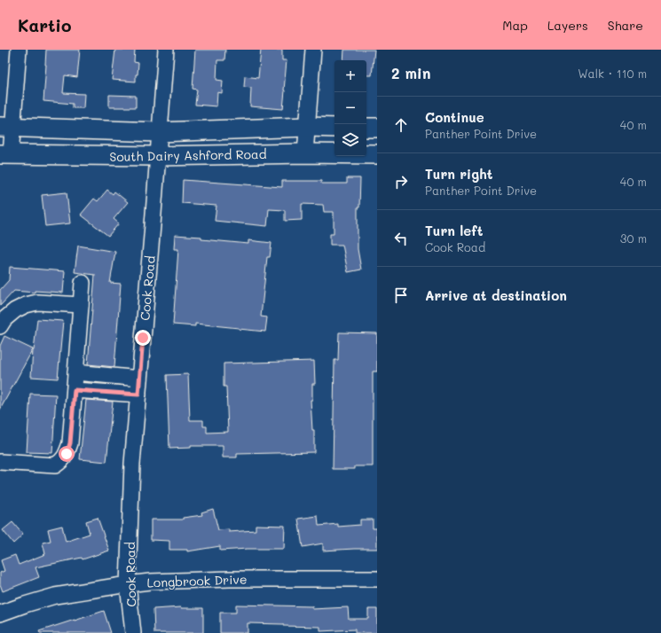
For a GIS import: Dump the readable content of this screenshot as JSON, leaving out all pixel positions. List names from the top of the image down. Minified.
{"streets":{"main road":["South Dairy Ashford Road"],"street":["Cook Road","Longbrook Drive"]},"crossings":[["South Dairy Ashford Road","Cook Road"],["Cook Road","Longbrook Drive"]],"page":{"header":"Kartio","nav":["Map","Layers","Share"],"heading":["2 min","Walk · 110 m"],"map_buttons":["+","−"],"list":[["Continue","Panther Point Drive","40 m"],["Turn right","Panther Point Drive","40 m"],["Turn left","Cook Road","30 m"],"Arrive at destination"]}}
